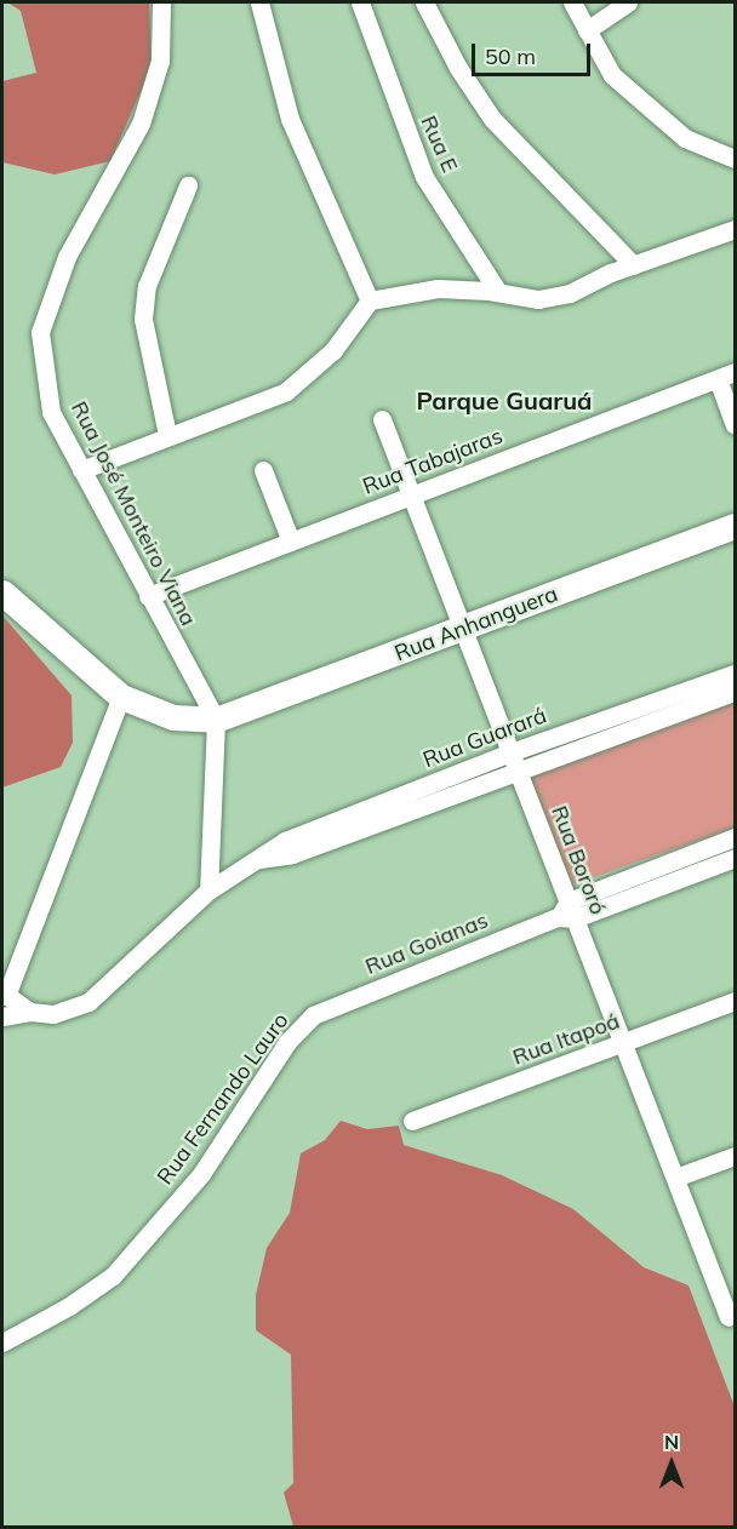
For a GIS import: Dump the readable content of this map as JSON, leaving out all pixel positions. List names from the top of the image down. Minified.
{"streets":{"street":["Rua E","Rua Tabajaras","Rua José Monteiro Viana","Rua Anhanguera","Rua Guarará","Rua Bororó","Rua Goianas","Rua Itapoá","Rua Fernando Lauro"]},"crossings":[["Rua Tabajaras","Rua José Monteiro Viana"],["Rua Tabajaras","Rua Bororó"],["Rua José Monteiro Viana","Rua Anhanguera"],["Rua Anhanguera","Rua Bororó"],["Rua Guarará","Rua Bororó"],["Rua Bororó","Rua Goianas"],["Rua Bororó","Rua Itapoá"],["Rua Goianas","Rua Fernando Lauro"]],"districts":["Parque Guaruá"],"scale_bar":"50 m","north":"top"}
